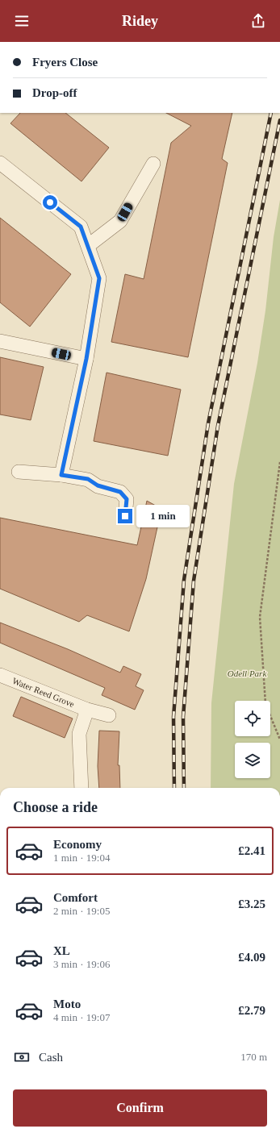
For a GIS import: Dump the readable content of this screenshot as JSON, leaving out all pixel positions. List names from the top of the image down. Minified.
{"streets":{"street":["Water Reed Grove"]},"parks":["Odell Park"],"page":{"header":"Ridey","banner":["Fryers Close","Drop-off"],"bubble":"1 min","heading":"Choose a ride","list":[{"name":"Economy","note":"1 min · 19:04","value":"£2.41"},{"name":"Comfort","note":"2 min · 19:05","value":"£3.25"},{"name":"XL","note":"3 min · 19:06","value":"£4.09"},{"name":"Moto","note":"4 min · 19:07","value":"£2.79"}],"pay":["Cash","170 m"],"buttons":"Confirm"}}
